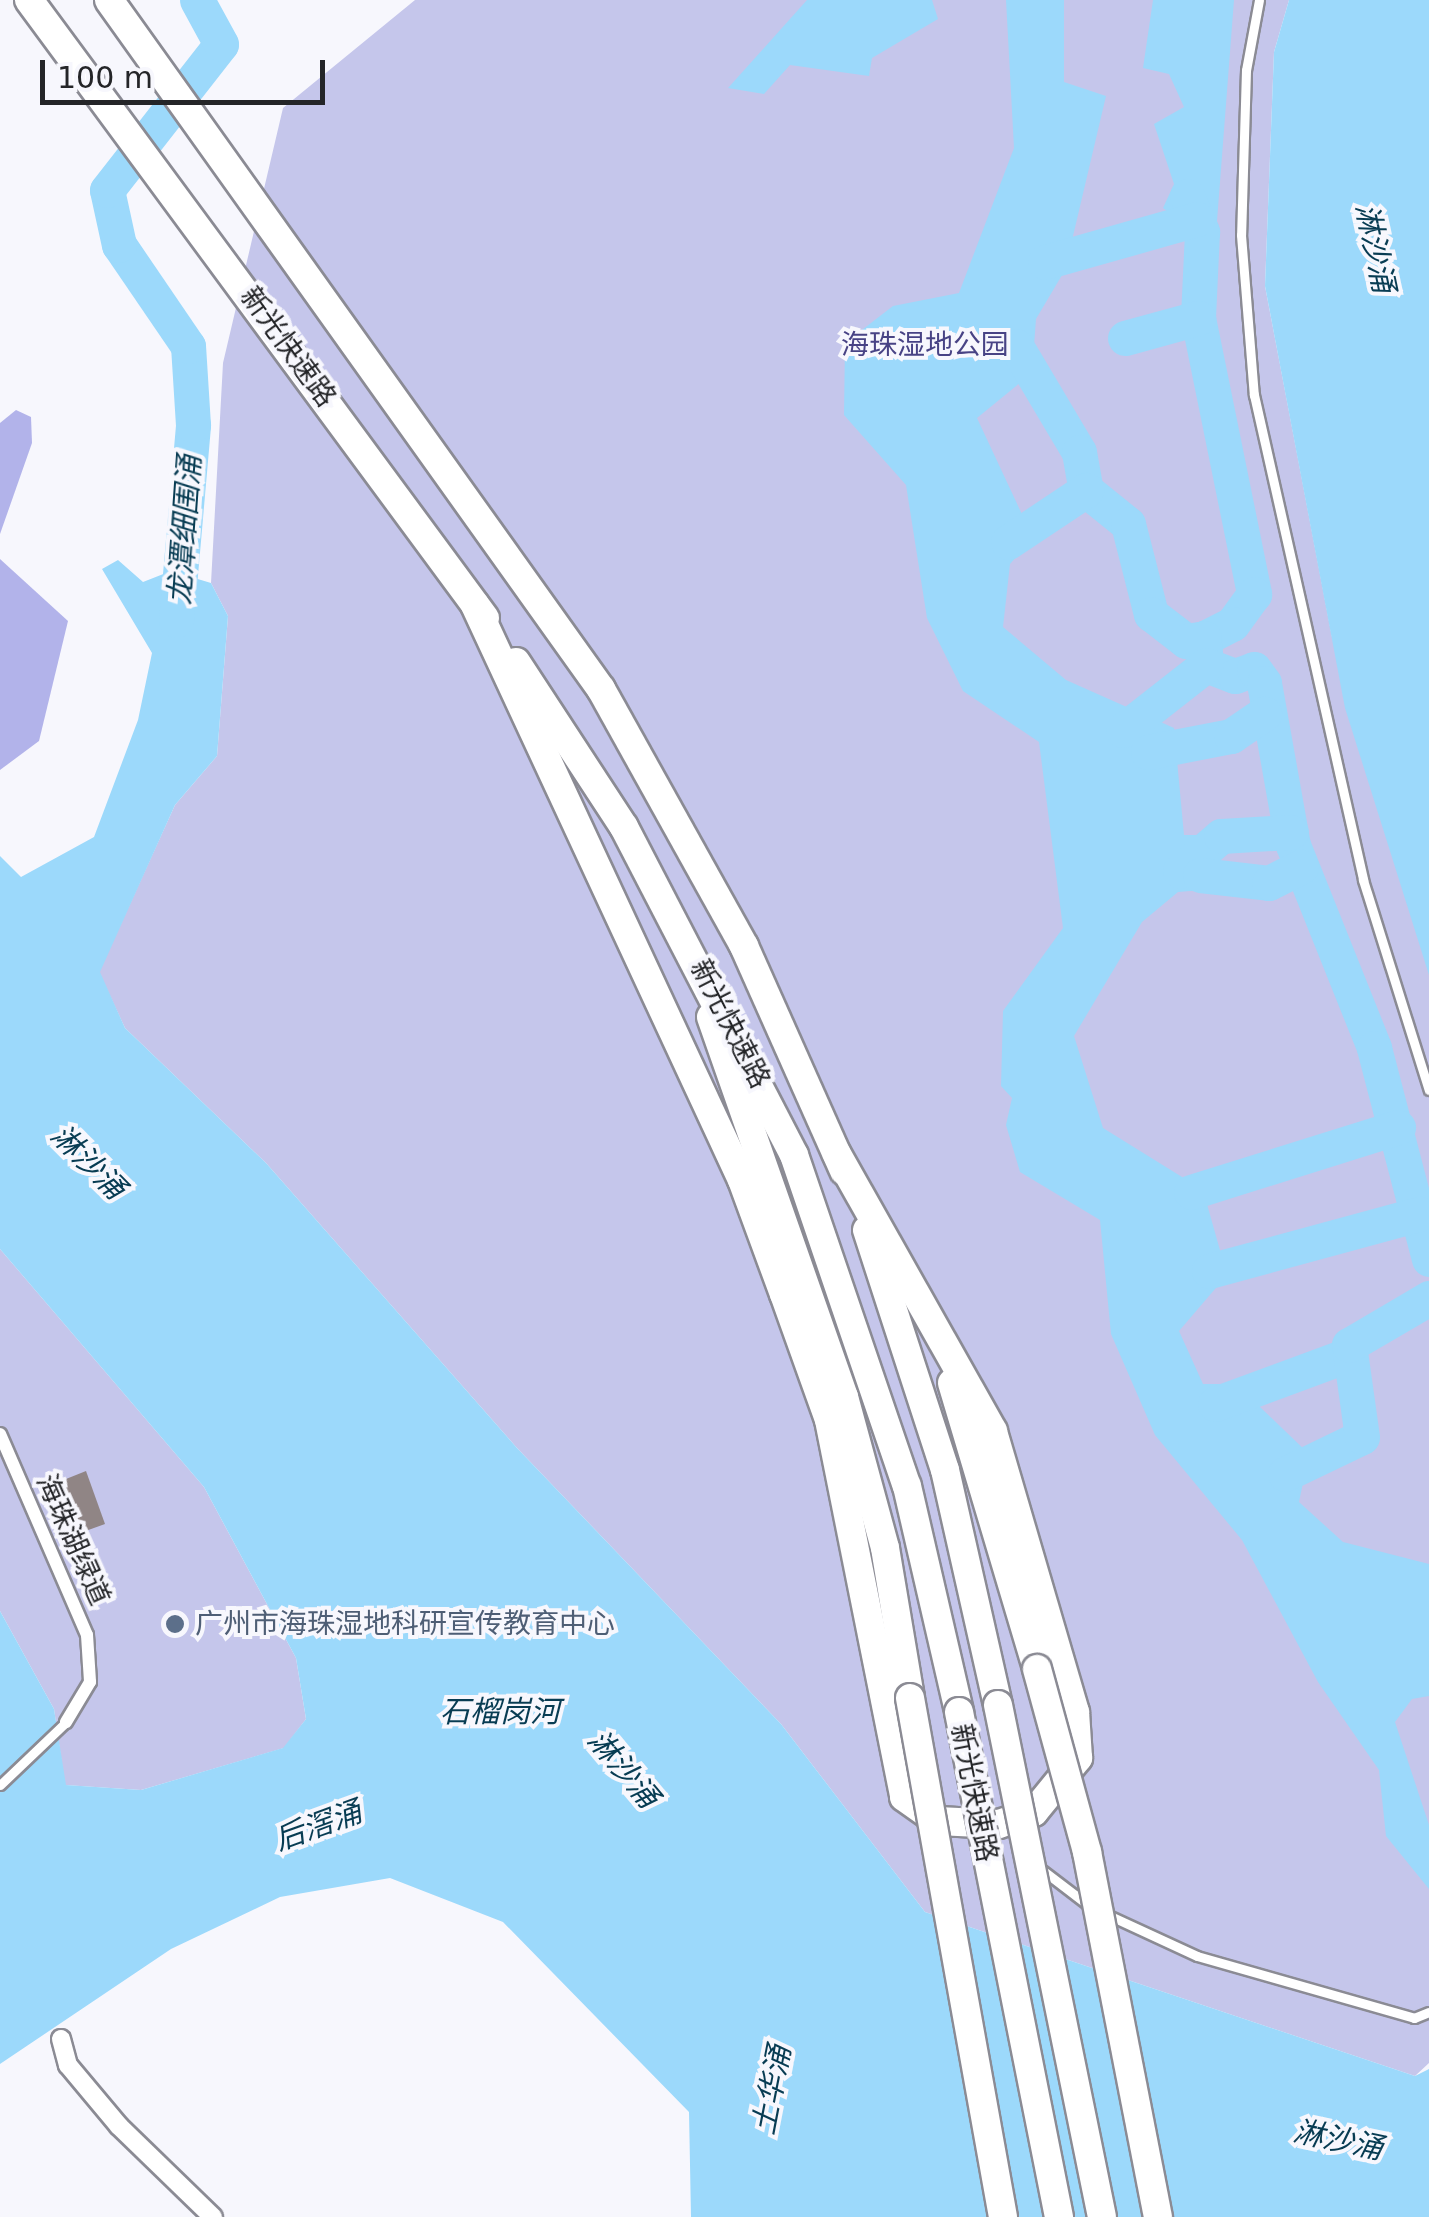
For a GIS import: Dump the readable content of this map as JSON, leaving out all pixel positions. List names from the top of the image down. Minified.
{"streets":{"highway":["新光快速路"],"street":["海珠湖绿道"]},"water":["淋沙涌","龙潭细围涌","石榴岗河","后滘涌","土华涌"],"parks":["海珠湿地公园"],"places":["广州市海珠湿地科研宣传教育中心"],"scale_bar":"100 m"}
